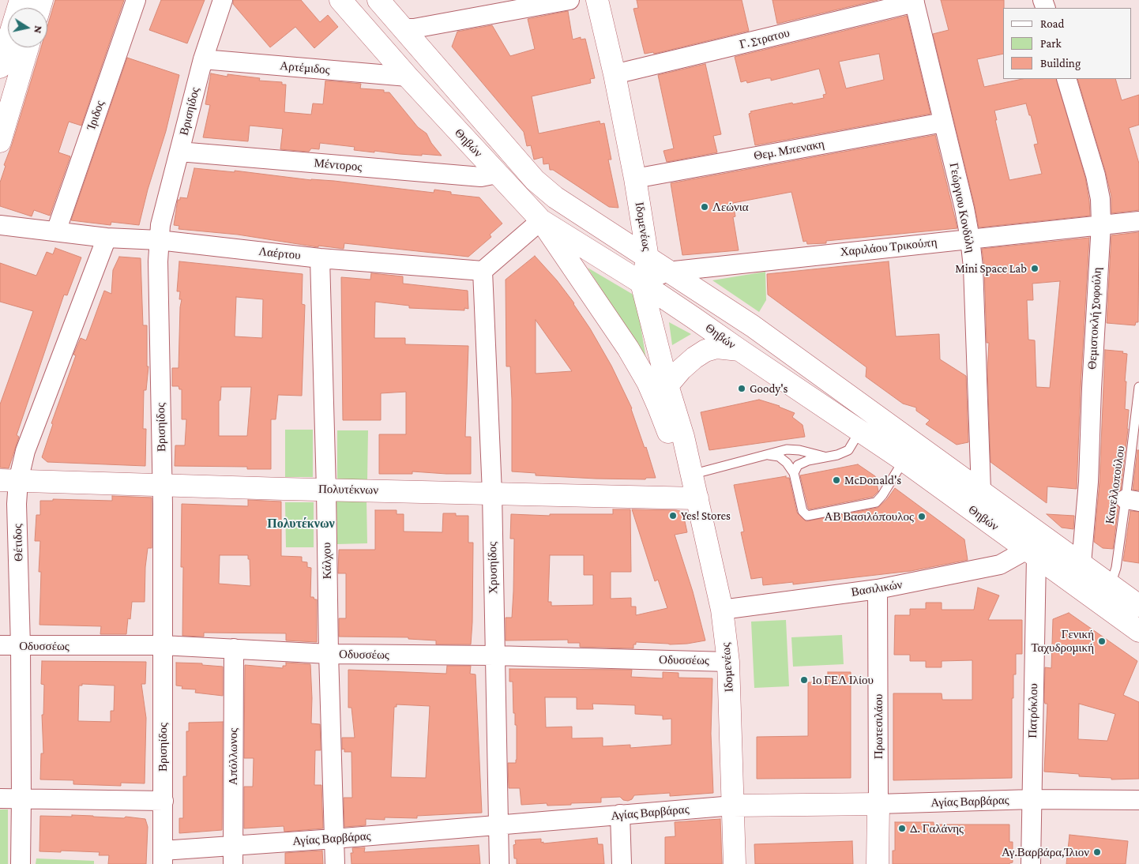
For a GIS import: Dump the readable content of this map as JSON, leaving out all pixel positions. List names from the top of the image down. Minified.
{"streets":{"main road":["Θηβών","Ιδομενέως","Πολυτέκνων","Πρωτεσιλάου","Αγίας Βαρβάρας"],"street":["Γ. Στρατου","Αρτέμιδος","Βρισηίδος","Ίριδος","Θεμ. Μπενακη","Μέντορος","Γεώργιου Κονδύλη","Χαριλάου Τρικούπη","Λαέρτου","Θεμιστοκλή Σοφούλη","Θέτιδος","Κάλχου","Χρυσηίδος","Βασιλικών","Οδυσσέως","Πατρόκλου","Απόλλωνος"],"lane":["Κανελλοπούλου"]},"crossings":[["Γ. Στρατου","Γεώργιου Κονδύλη"],["Γ. Στρατου","Ιδομενέως"],["Αρτέμιδος","Βρισηίδος"],["Αρτέμιδος","Θηβών"],["Βρισηίδος","Μέντορος"],["Βρισηίδος","Λαέρτου"],["Βρισηίδος","Πολυτέκνων"],["Βρισηίδος","Οδυσσέως"],["Βρισηίδος","Αγίας Βαρβάρας"],["Ίριδος","Λαέρτου"],["Θηβών","Μέντορος"],["Θηβών","Γεώργιου Κονδύλη"],["Θηβών","Ιδομενέως"],["Θηβών","Χαριλάου Τρικούπη"],["Θηβών","Θεμιστοκλή Σοφούλη"],["Θηβών","Κανελλοπούλου"],["Θηβών","Βασιλικών"],["Θηβών","Πατρόκλου"],["Θεμ. Μπενακη","Γεώργιου Κονδύλη"],["Θεμ. Μπενακη","Ιδομενέως"],["Γεώργιου Κονδύλη","Χαριλάου Τρικούπη"],["Ιδομενέως","Χαριλάου Τρικούπη"],["Ιδομενέως","Πολυτέκνων"],["Ιδομενέως","Βασιλικών"],["Ιδομενέως","Οδυσσέως"],["Ιδομενέως","Αγίας Βαρβάρας"],["Χαριλάου Τρικούπη","Θεμιστοκλή Σοφούλη"],["Λαέρτου","Θέτιδος"],["Λαέρτου","Κάλχου"],["Λαέρτου","Χρυσηίδος"],["Πολυτέκνων","Θέτιδος"],["Πολυτέκνων","Κάλχου"],["Πολυτέκνων","Χρυσηίδος"],["Θέτιδος","Οδυσσέως"],["Κάλχου","Οδυσσέως"],["Κάλχου","Αγίας Βαρβάρας"],["Χρυσηίδος","Οδυσσέως"],["Χρυσηίδος","Αγίας Βαρβάρας"],["Βασιλικών","Πατρόκλου"],["Βασιλικών","Πρωτεσιλάου"],["Οδυσσέως","Απόλλωνος"],["Πατρόκλου","Αγίας Βαρβάρας"],["Πρωτεσιλάου","Αγίας Βαρβάρας"],["Απόλλωνος","Αγίας Βαρβάρας"]],"districts":["Πολυτέκνων"],"places":["Λεώνια","Mini Space Lab","Goody's","McDonald's","Yes! Stores","ΑΒ Βασιλόπουλος","Γενική Ταχυδρομική","1ο ΓΕΛ Ιλίου","Δ. Γαλάνης","Αγ.Βαρβάρα,Ίλιον"],"legend":["Road","Park","Building"],"north":"right"}
